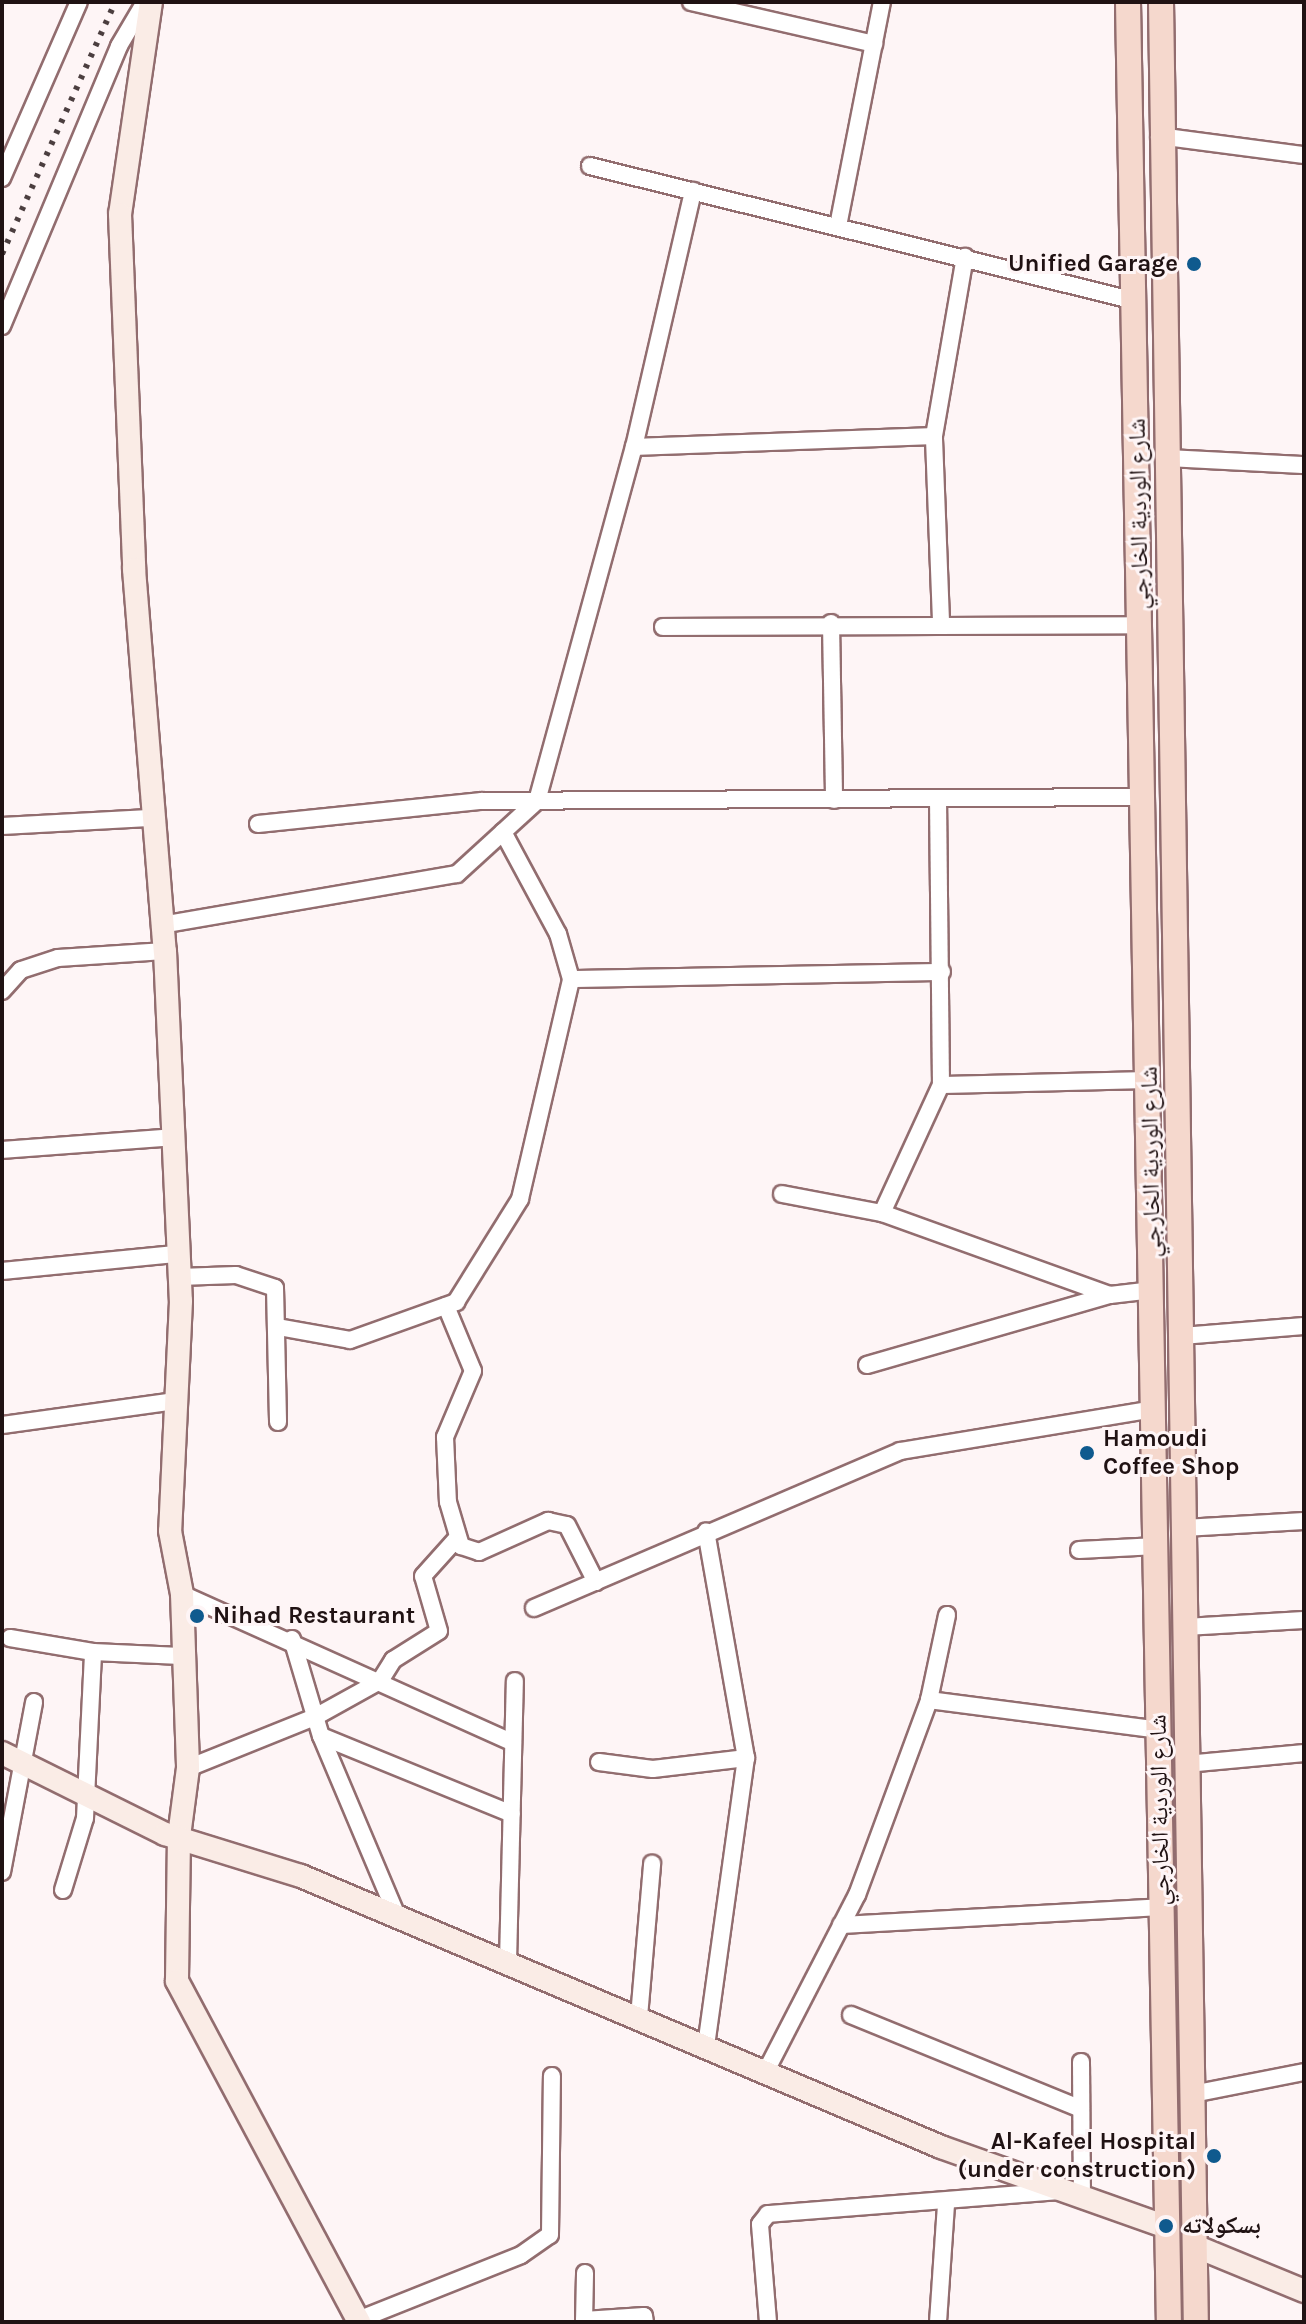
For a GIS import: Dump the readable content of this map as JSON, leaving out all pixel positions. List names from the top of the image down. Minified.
{"streets":{"main road":["شارع الوردية الخارجي"]},"places":["Unified Garage","Hamoudi Coffee Shop","Nihad Restaurant","Al-Kafeel Hospital (under construction)","بسكولاته"]}
